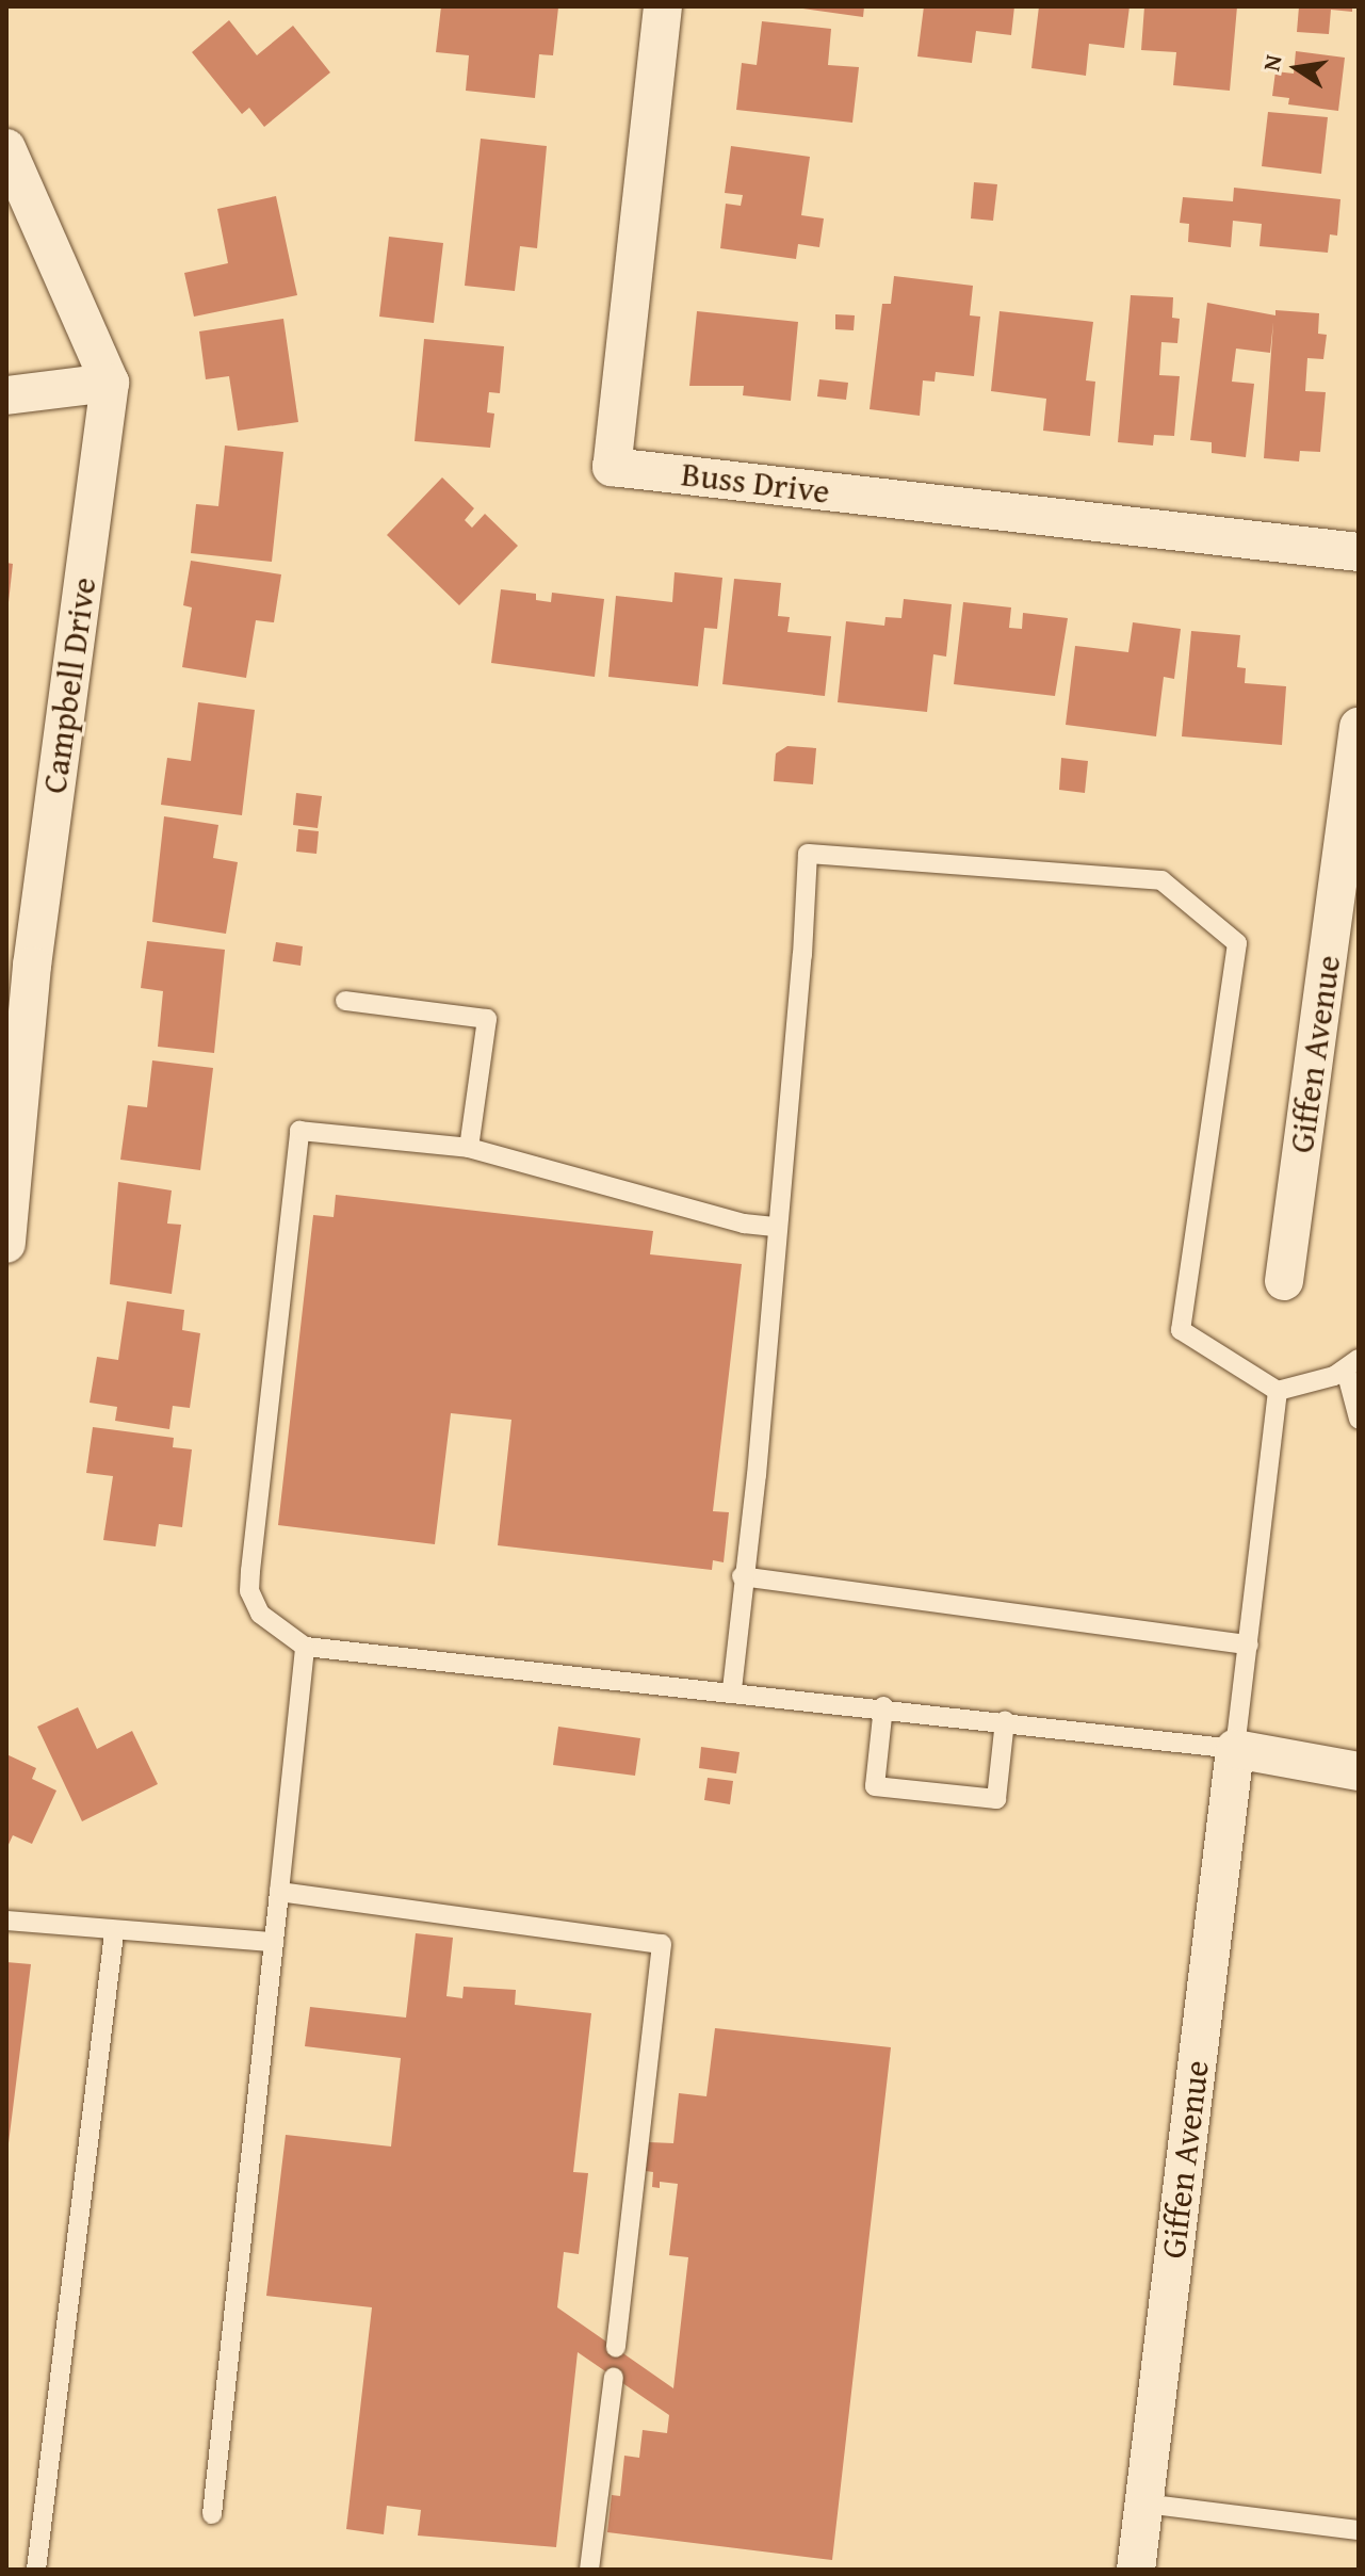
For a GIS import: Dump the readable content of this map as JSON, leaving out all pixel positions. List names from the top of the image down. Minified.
{"streets":{"street":["Buss Drive","Campbell Drive","Giffen Avenue"]},"north":"left"}
